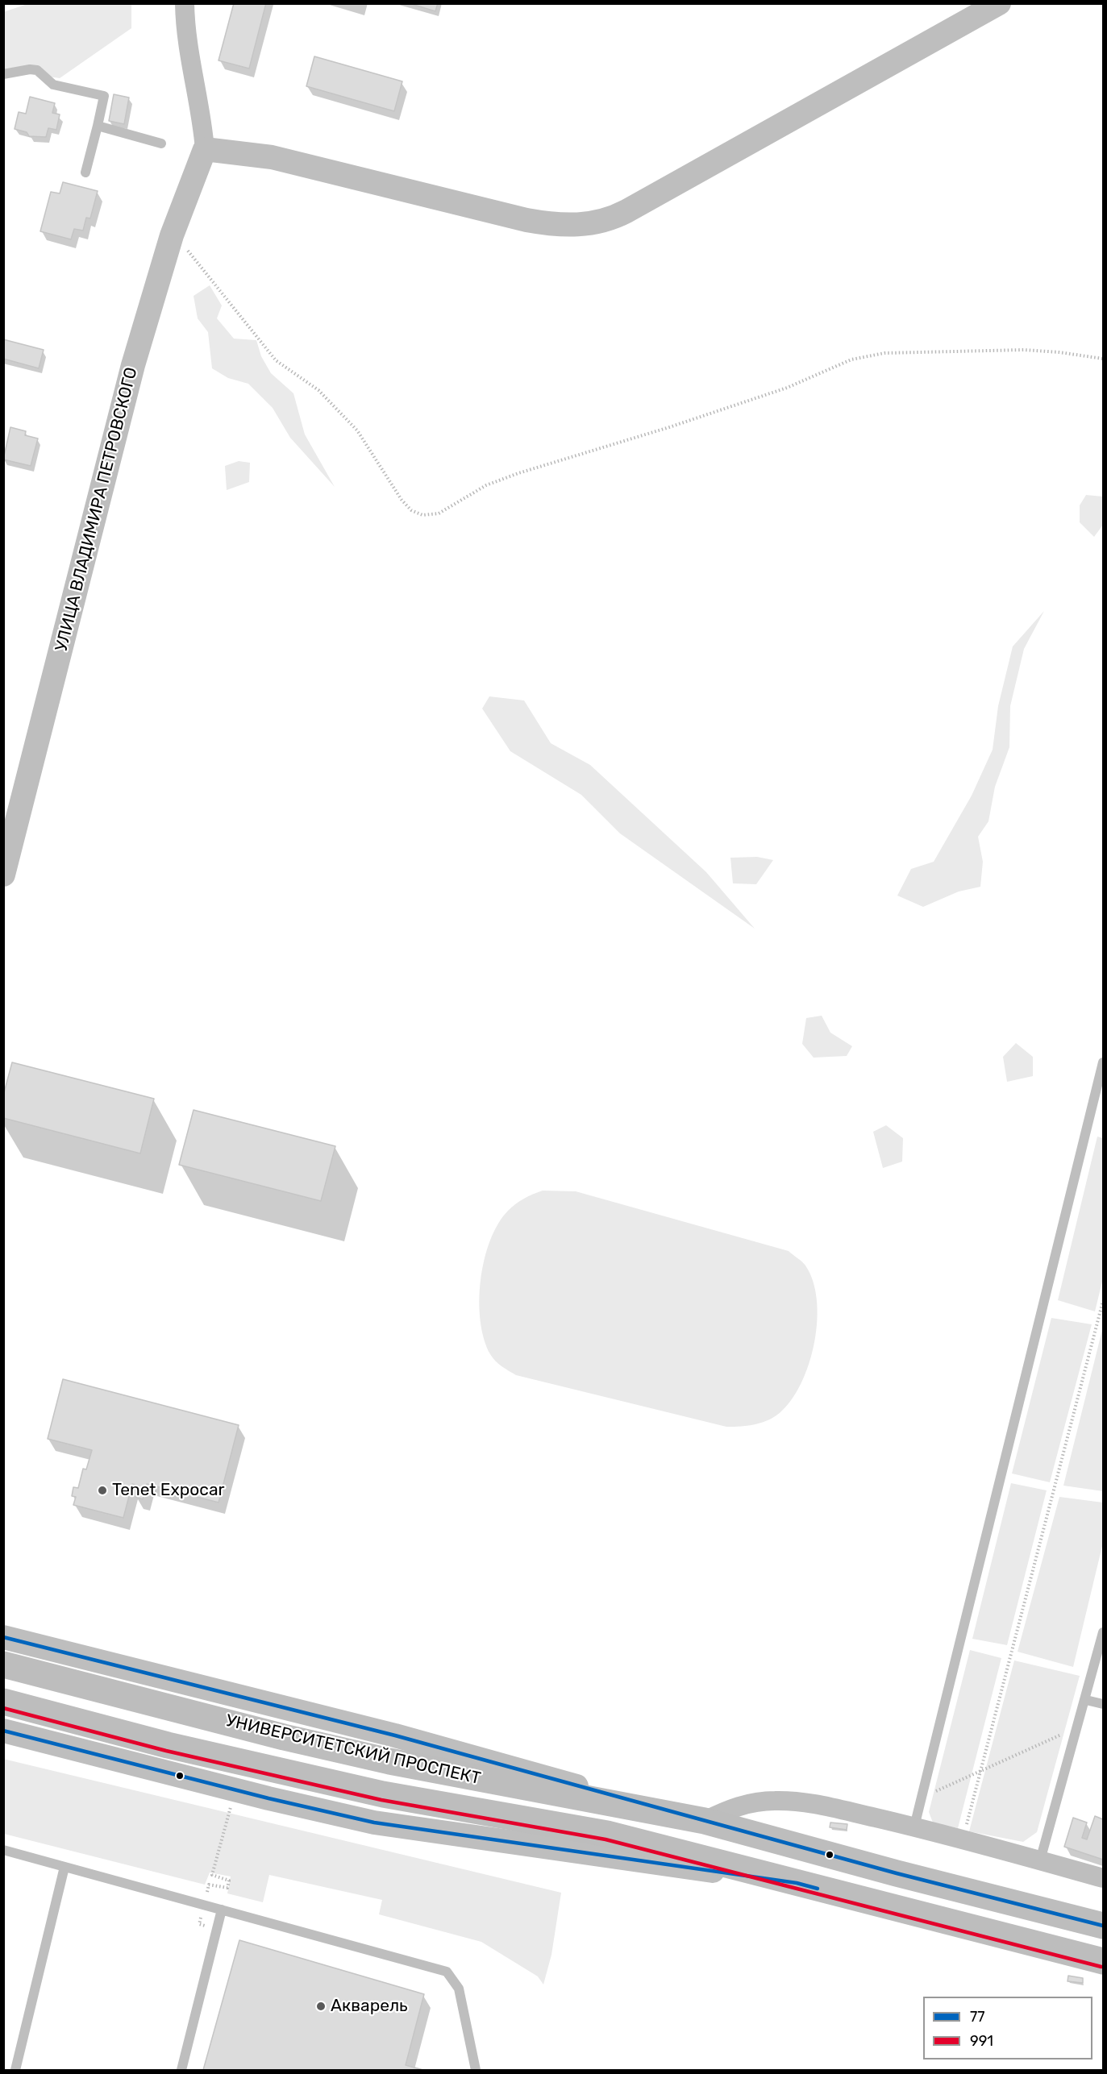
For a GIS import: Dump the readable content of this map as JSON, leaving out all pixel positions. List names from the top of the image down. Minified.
{"streets":{"highway":["УНИВЕРСИТЕТСКИЙ ПРОСПЕКТ"],"street":["УЛИЦА ВЛАДИМИРА ПЕТРОВСКОГО"]},"places":["Tenet Expocar","Акварель"],"lines":["transit line 77","transit line 991"],"legend":["77","991"]}
